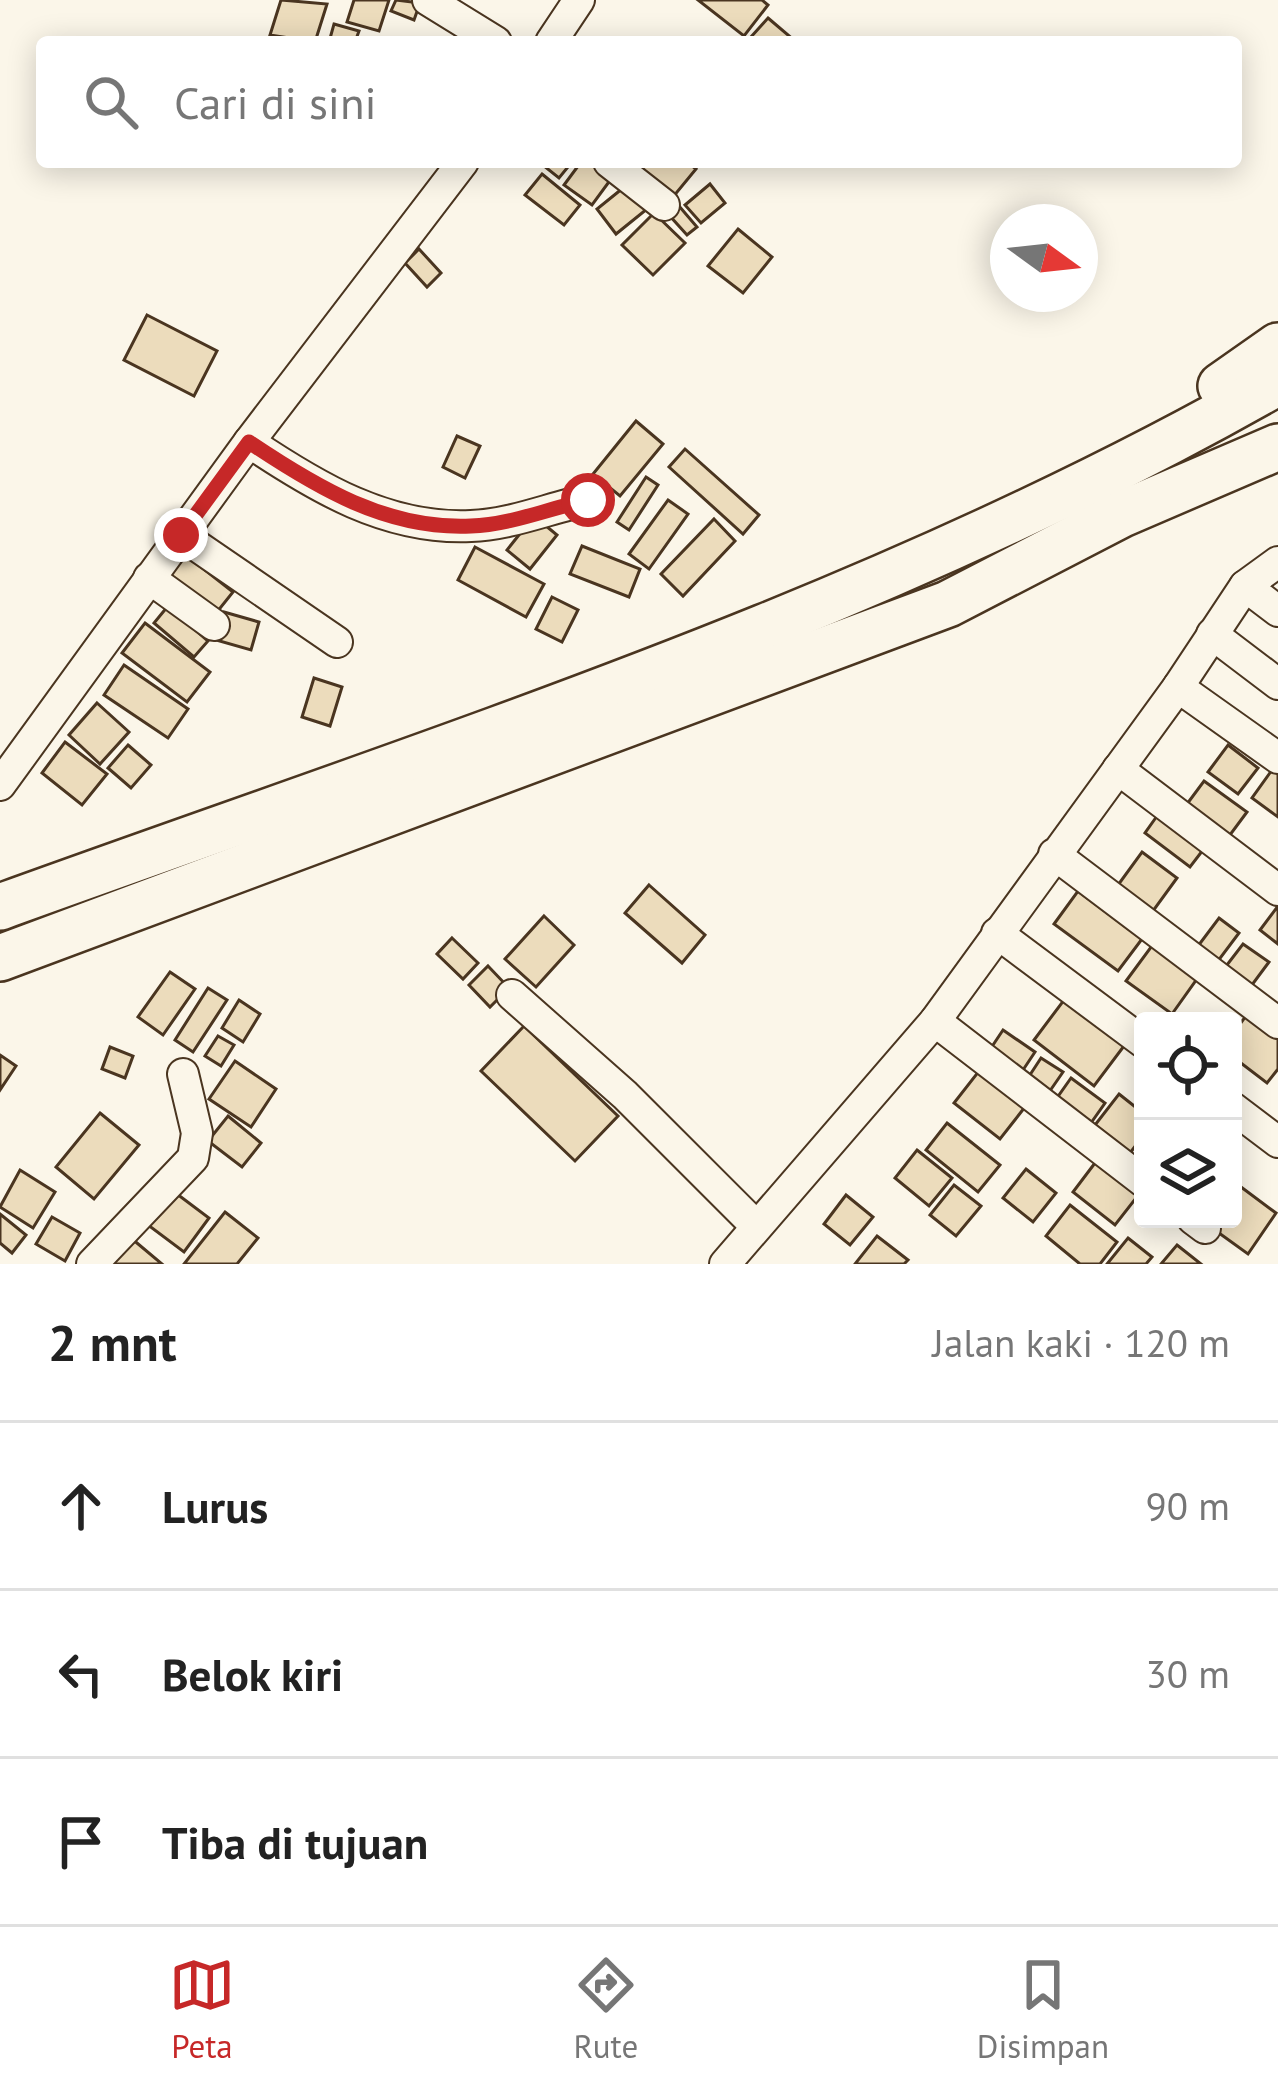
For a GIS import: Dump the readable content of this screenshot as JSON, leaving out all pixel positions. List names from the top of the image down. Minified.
{"north":"right","page":{"search":"Cari di sini","heading":["2 mnt","Jalan kaki · 120 m"],"list":[["Lurus","90 m"],["Belok kiri","30 m"],"Tiba di tujuan"],"nav":["Peta","Rute","Disimpan"]}}
